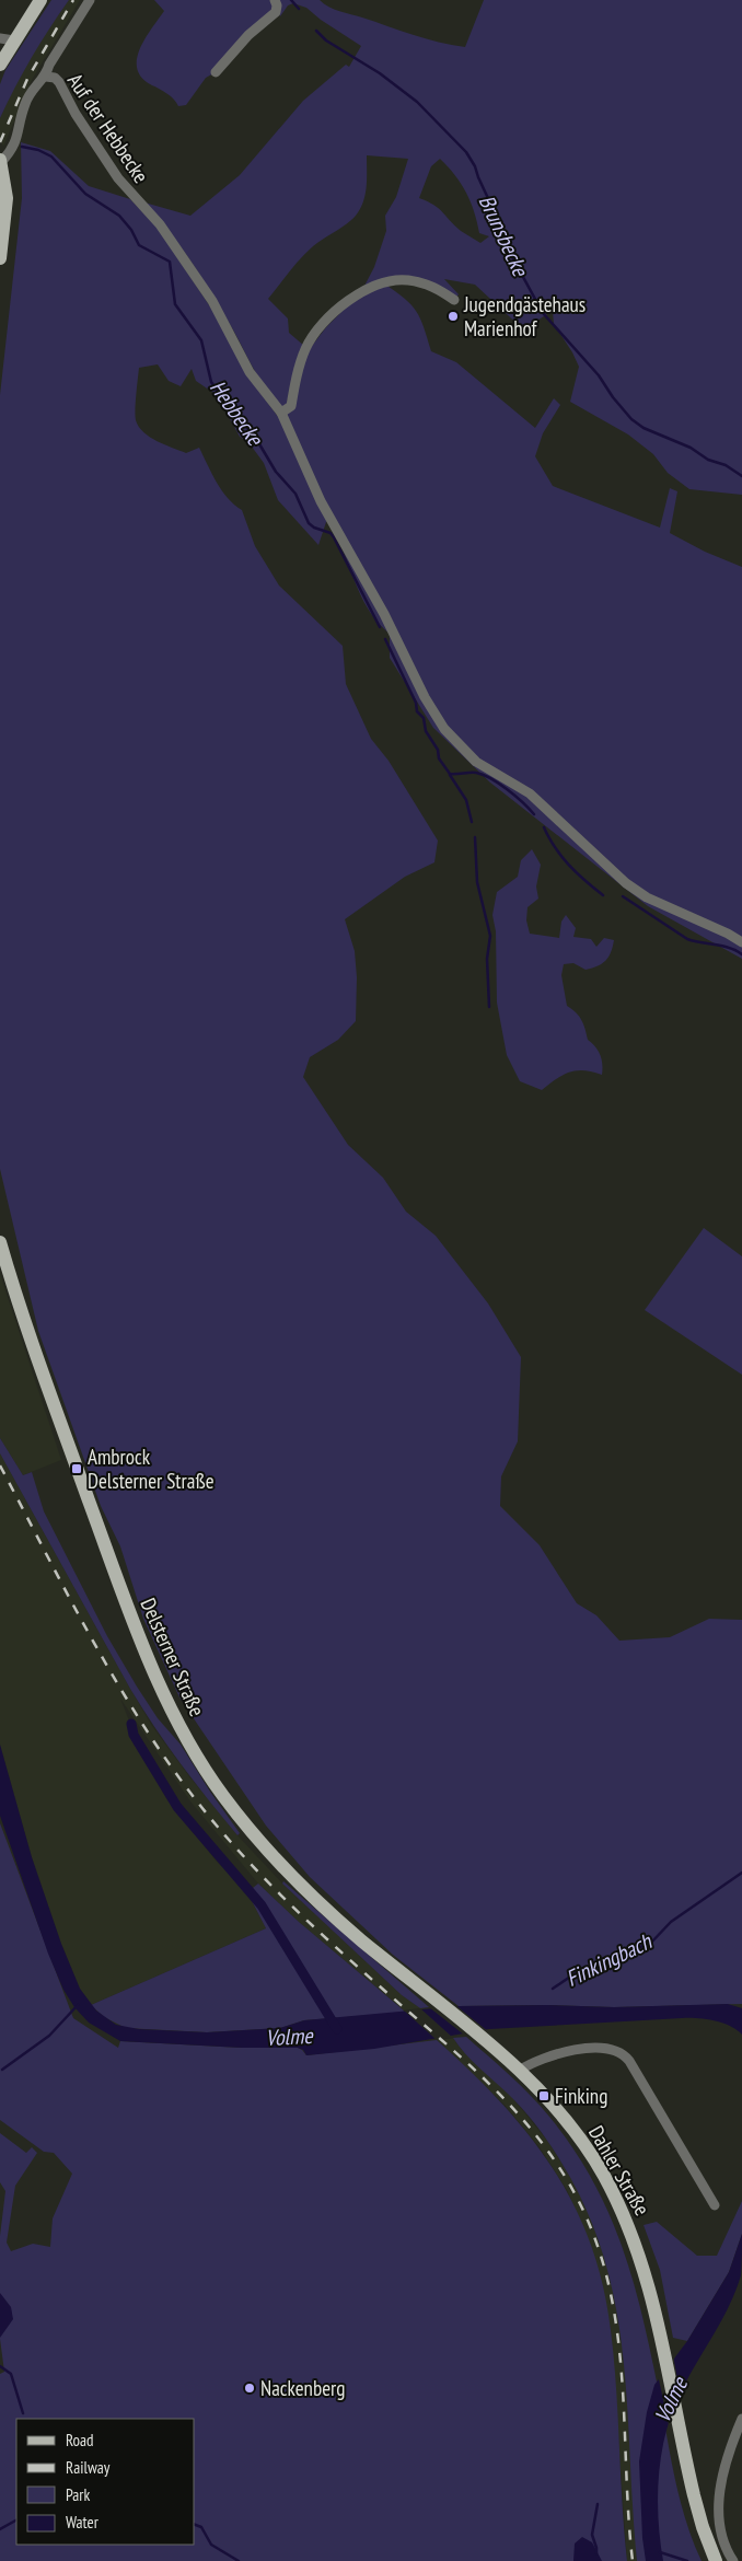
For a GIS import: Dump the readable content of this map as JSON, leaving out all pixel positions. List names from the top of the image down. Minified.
{"streets":{"main road":["Delsterner Straße","Dahler Straße"],"street":["Auf der Hebbecke"]},"crossings":[["Delsterner Straße","Dahler Straße"]],"water":["Brunsbecke","Hebbecke","Finkingbach","Volme"],"places":{"other":["Jugendgästehaus Marienhof","Nackenberg"],"transit":["Ambrock Delsterner Straße","Finking"]},"legend":["Road","Railway","Park","Water"]}
